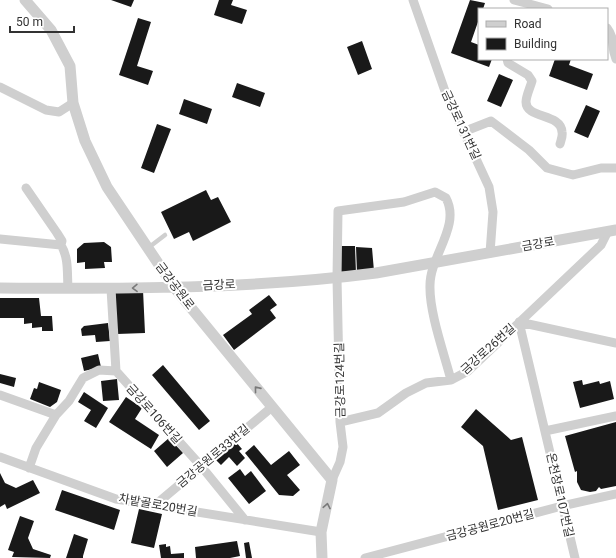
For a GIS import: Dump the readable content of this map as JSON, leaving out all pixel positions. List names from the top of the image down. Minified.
{"streets":{"street":["금강로131번길","금강로","금강공원로","금강로26번길","금강로124번길","금강로106번길","금강공원로33번길","온천장로107번길","차밭골로20번길","금강공원로20번길"]},"crossings":[["금강로131번길","금강로"],["금강로","금강공원로"],["금강로","금강로26번길"],["금강로","금강로124번길"],["금강공원로","금강로124번길"],["금강공원로","금강공원로33번길"],["금강로26번길","금강로124번길"],["금강로26번길","온천장로107번길"],["금강로106번길","금강공원로33번길"],["금강로106번길","차밭골로20번길"],["금강공원로33번길","차밭골로20번길"],["온천장로107번길","금강공원로20번길"]],"legend":["Road","Building"],"scale_bar":"50 m"}
